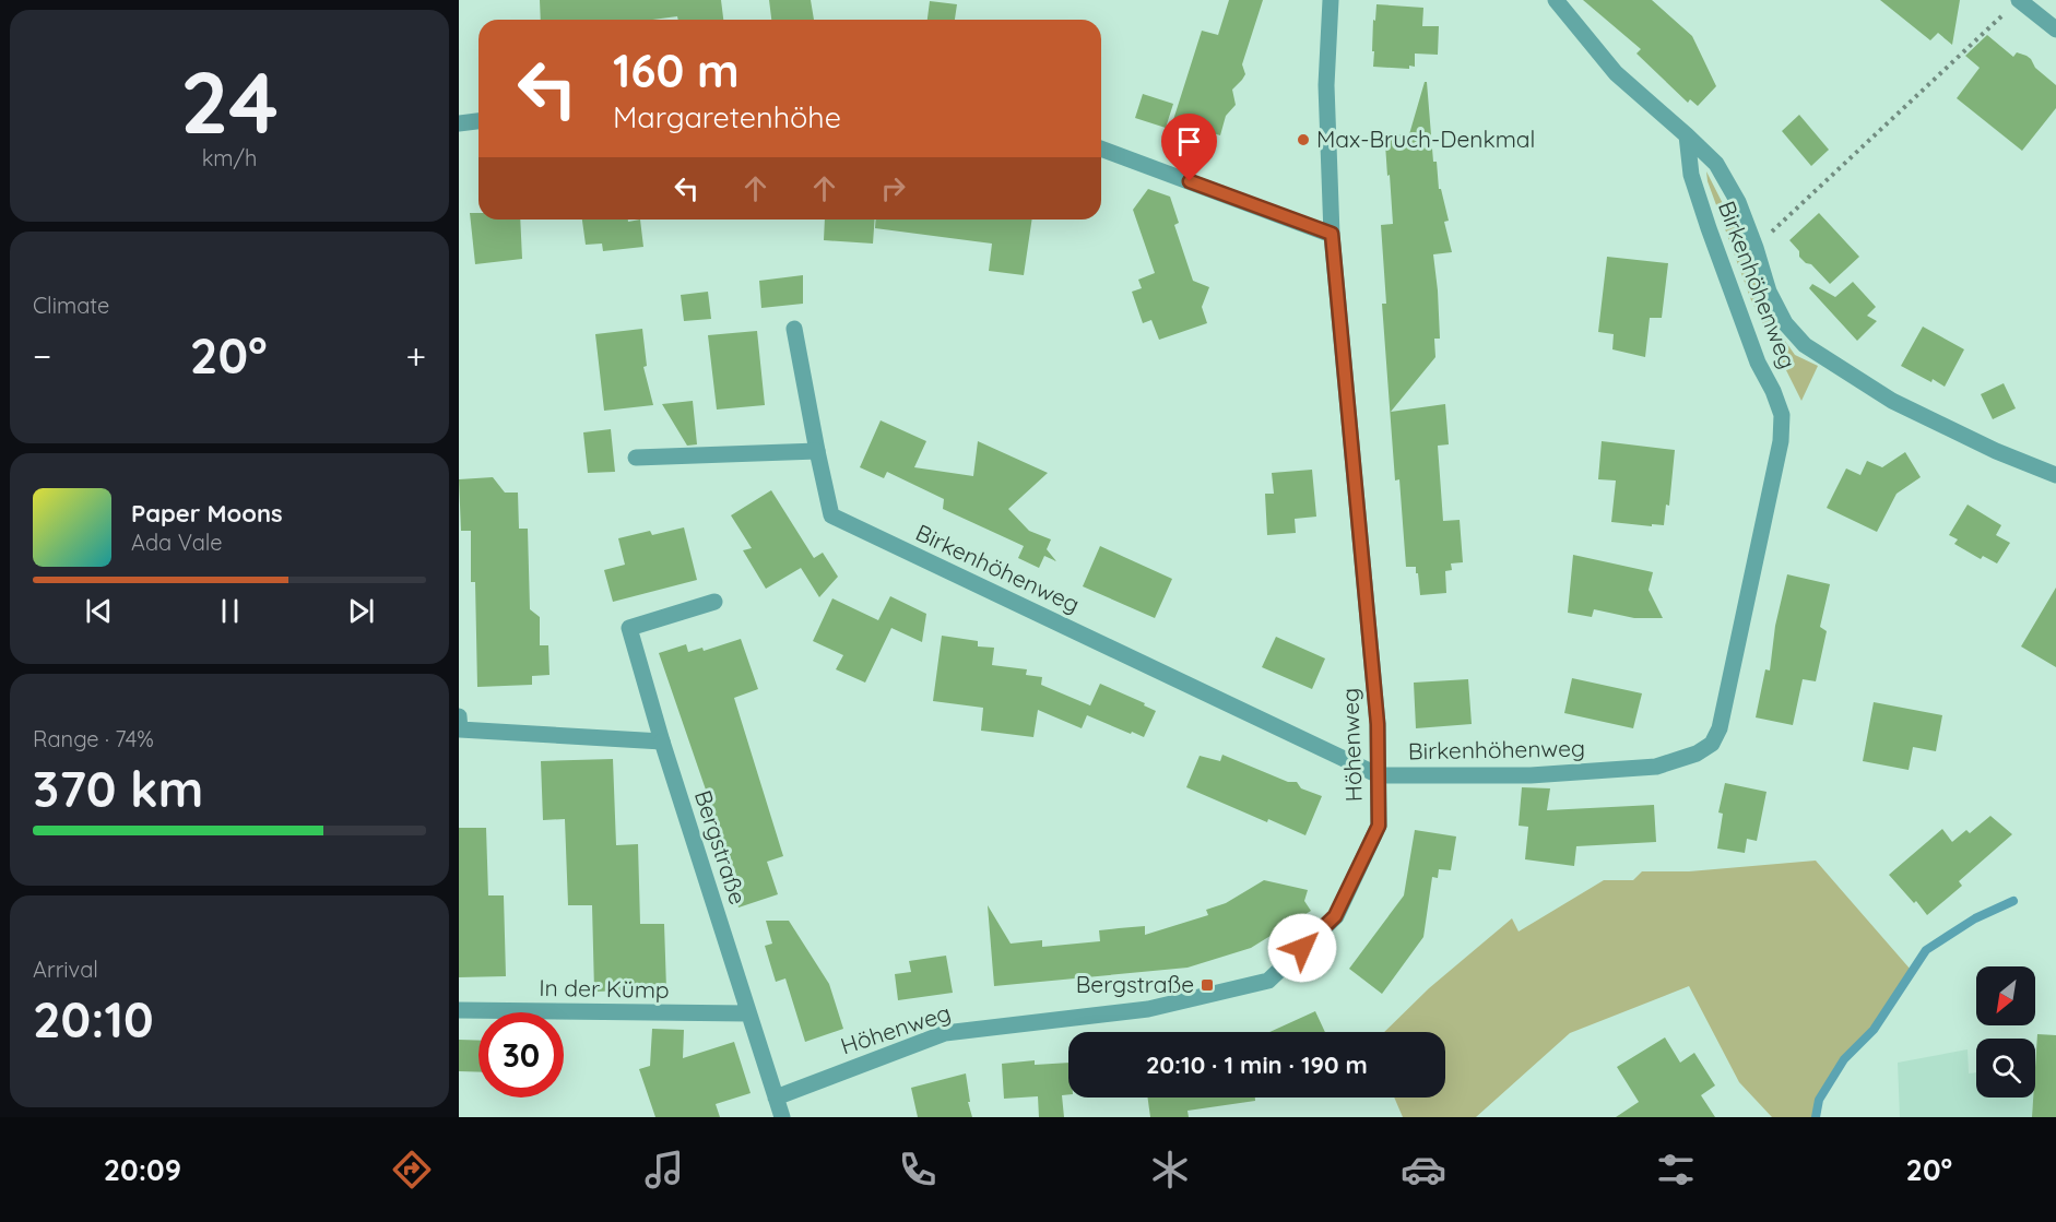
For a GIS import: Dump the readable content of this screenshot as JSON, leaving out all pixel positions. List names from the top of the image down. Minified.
{"streets":{"street":["Birkenhöhenweg","Höhenweg","Bergstraße","In der Kümp"]},"crossings":[["Birkenhöhenweg","Höhenweg"],["Höhenweg","Bergstraße"],["Bergstraße","In der Kümp"]],"places":{"other":["Max-Bruch-Denkmal"],"transit":["Bergstraße"]},"north":"bottom left","page":{"tile":[["24","km/h"],"Climate",["Range · 74%","370 km"],["Arrival","20:10"]],"turn":["160 m","Margaretenhöhe"],"heat":["−","20°","+"],"song":["Paper Moons","Ada Vale"],"limit":"30","trip":"20:10 · 1 min · 190 m","tabs":["20:09","20°"]}}
